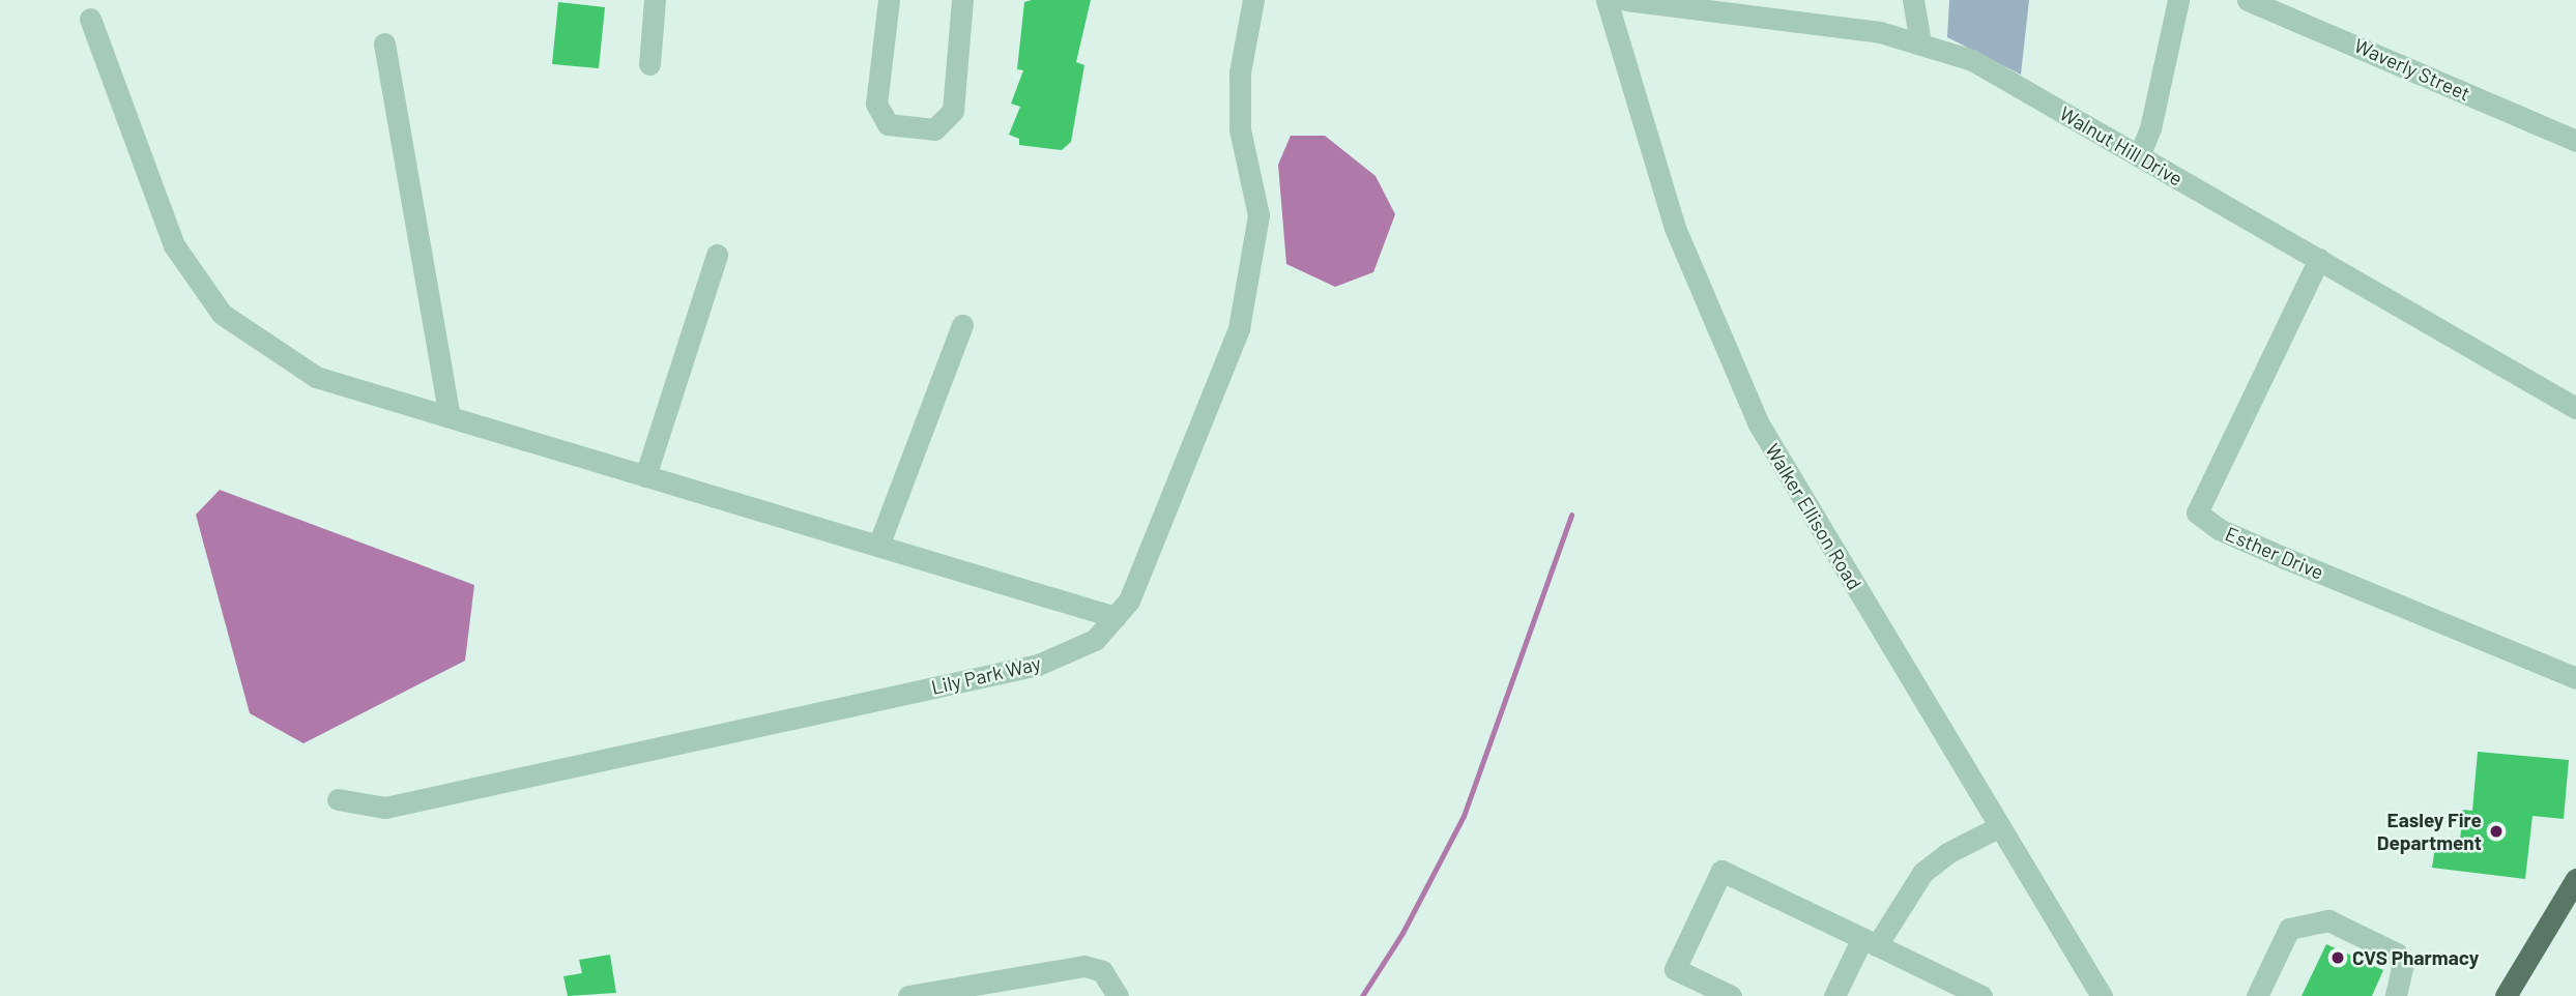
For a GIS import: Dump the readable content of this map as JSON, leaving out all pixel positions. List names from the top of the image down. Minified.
{"streets":{"street":["Waverly Street","Walnut Hill Drive","Walker Ellison Road","Esther Drive","Lily Park Way"]},"crossings":[["Walnut Hill Drive","Esther Drive"]],"places":["Easley Fire Department","CVS Pharmacy"]}
